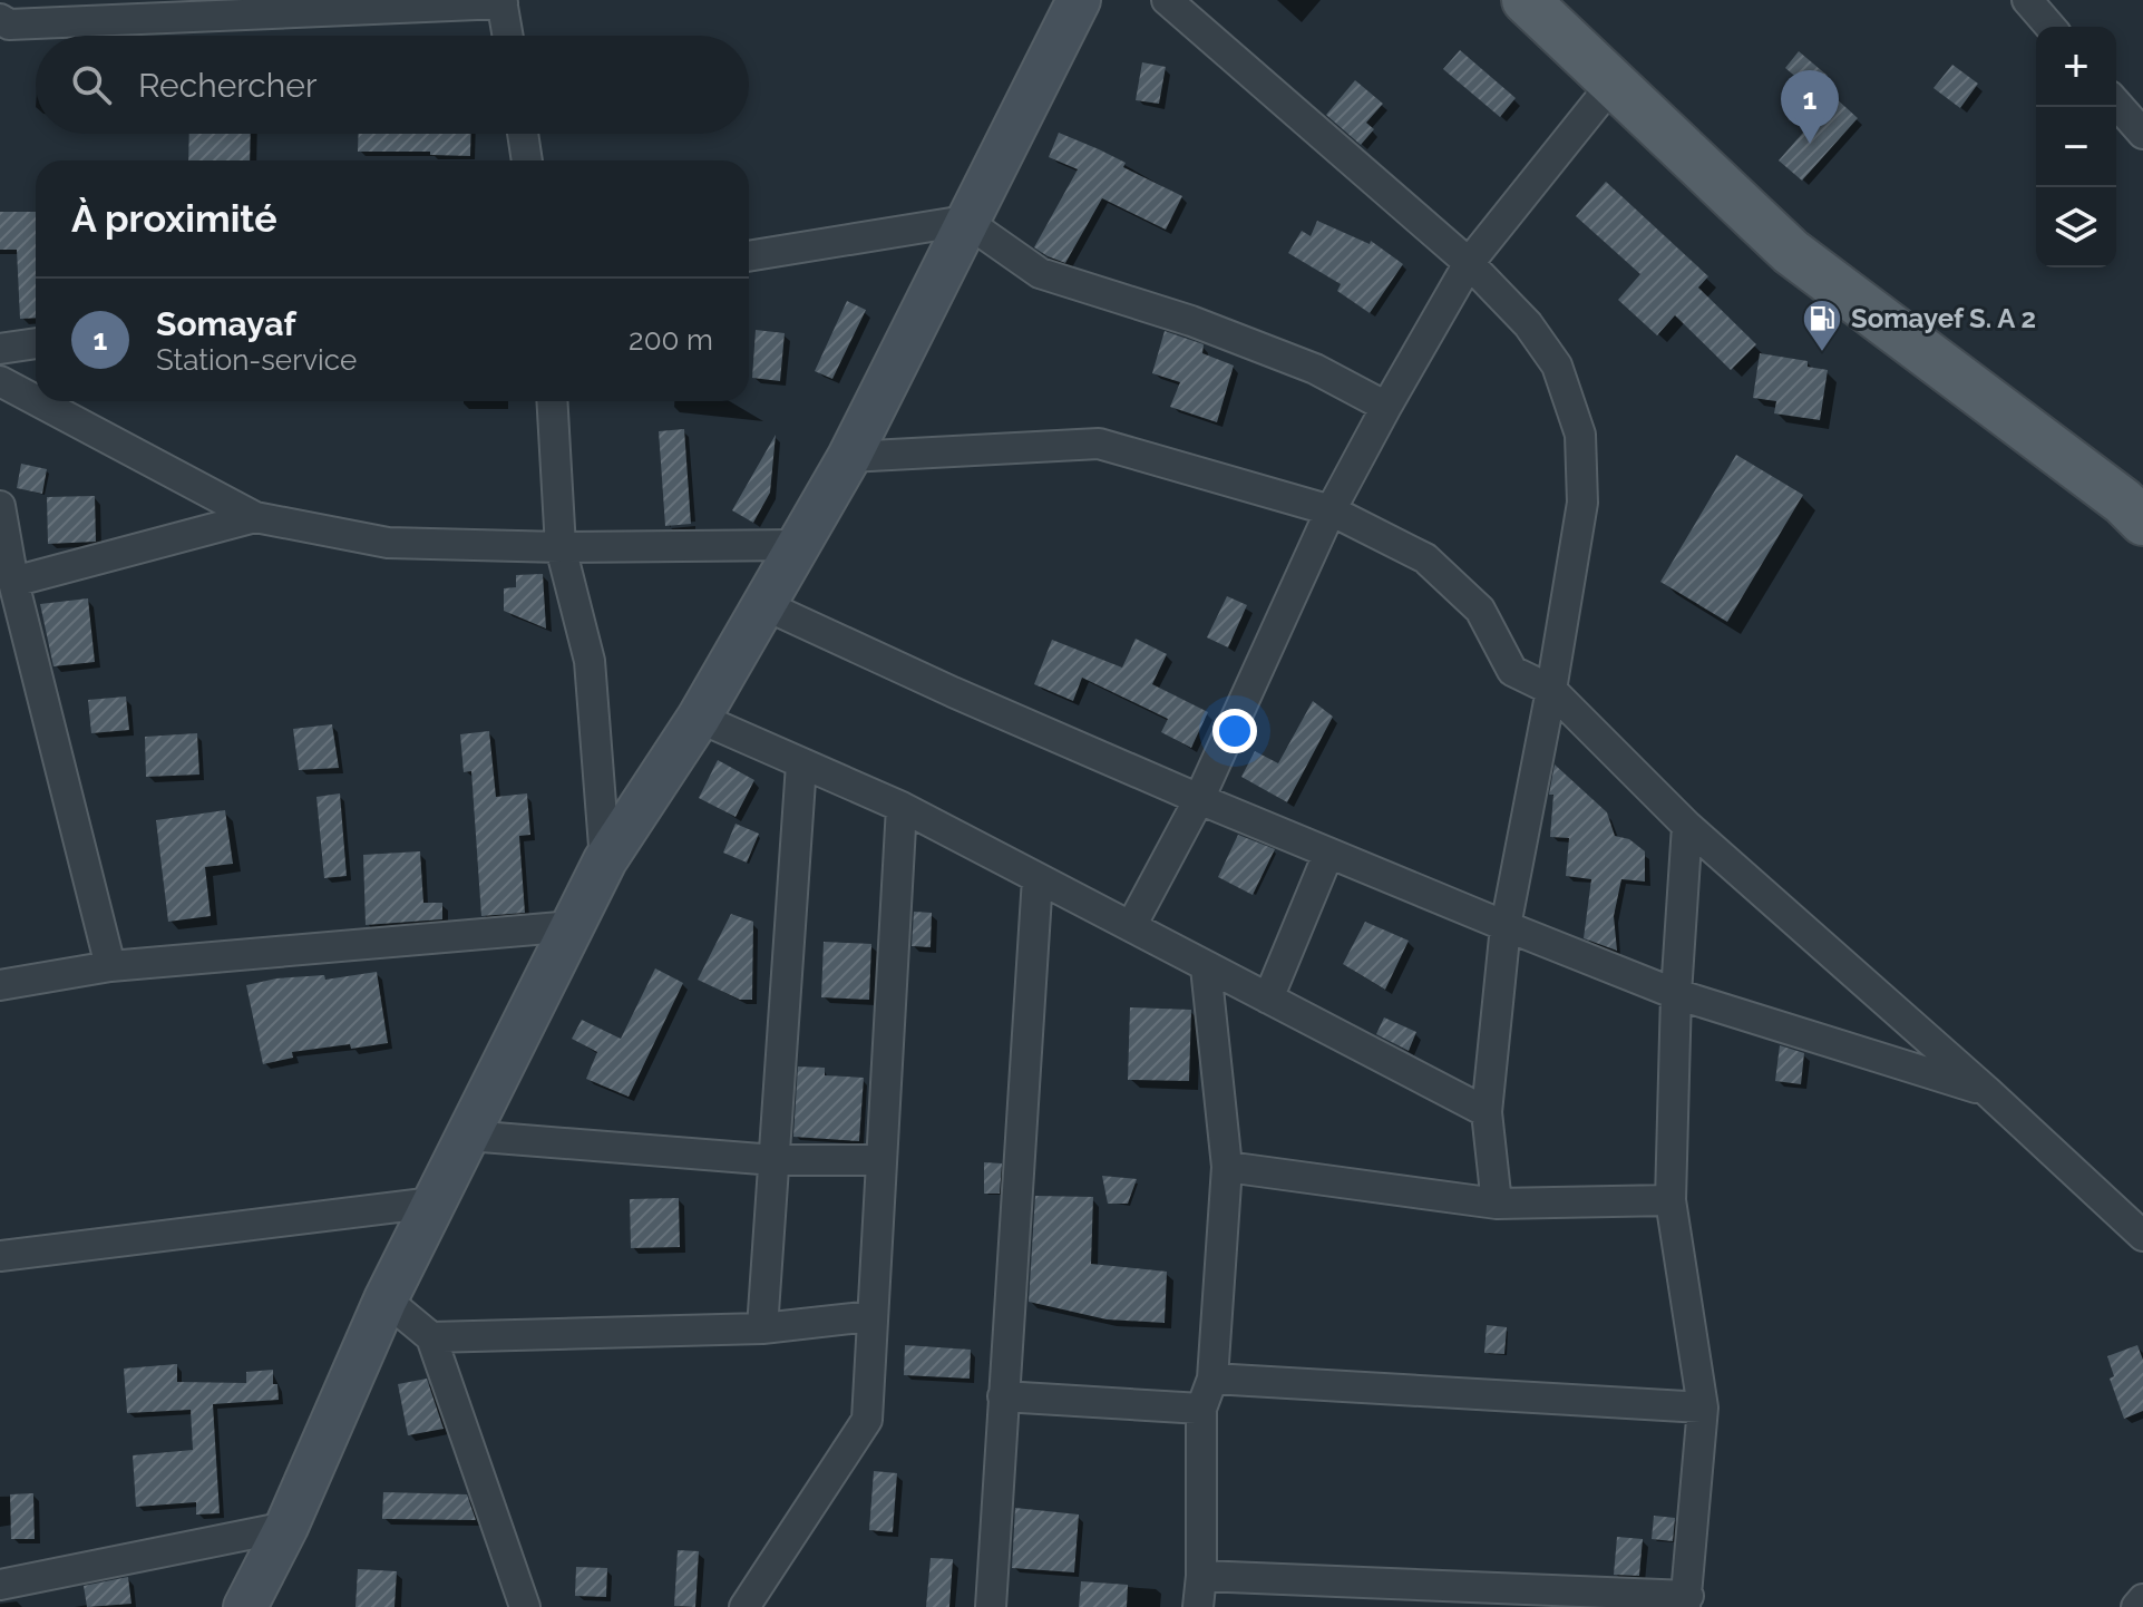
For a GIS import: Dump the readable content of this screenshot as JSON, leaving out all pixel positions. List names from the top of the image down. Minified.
{"places":{"fuel station":["Somayef S. A 2"]},"page":{"map_buttons":["+","−"],"search":"Rechercher","pins":"1","heading":"À proximité","list":[{"mark":"1","name":"Somayaf","note":"Station-service","value":"200 m"}]}}
